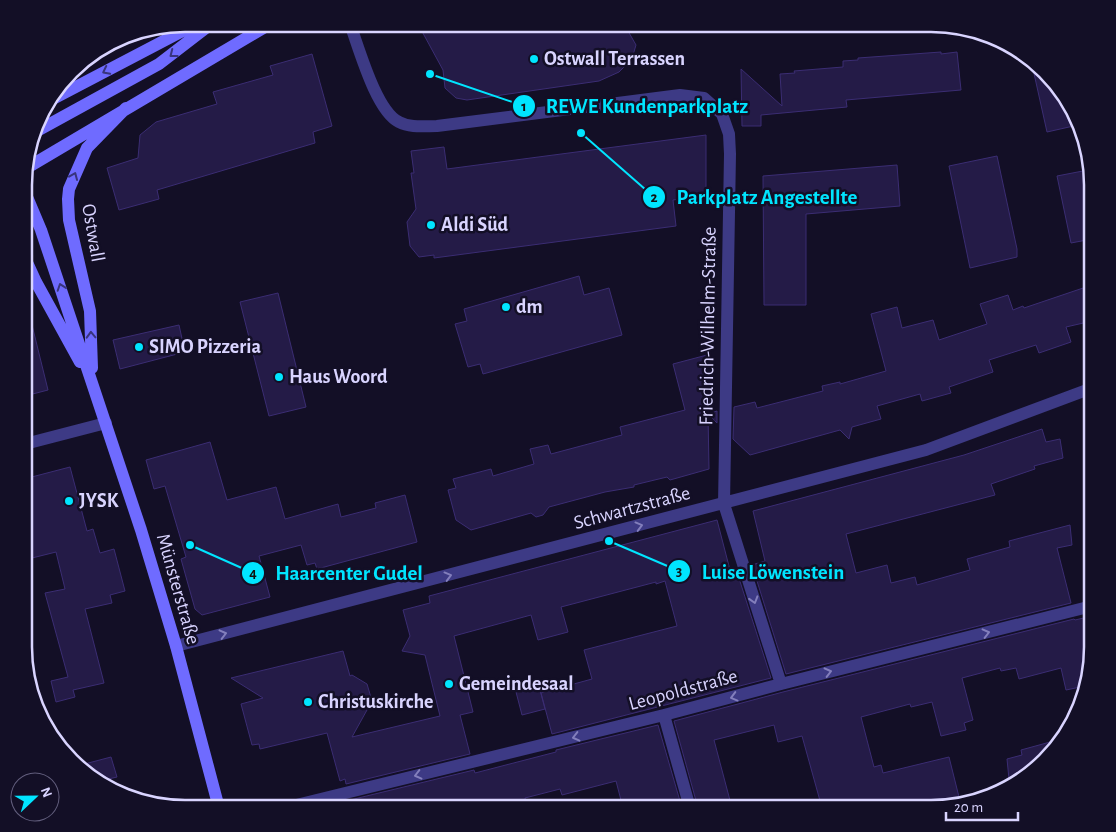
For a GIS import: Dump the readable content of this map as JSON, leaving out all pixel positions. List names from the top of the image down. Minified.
{"streets":{"main road":["Ostwall","Münsterstraße"],"street":["Friedrich-Wilhelm-Straße","Schwartzstraße","Leopoldstraße"]},"crossings":[["Ostwall","Münsterstraße"],["Friedrich-Wilhelm-Straße","Schwartzstraße"],["Friedrich-Wilhelm-Straße","Leopoldstraße"],["Schwartzstraße","Münsterstraße"]],"one_way":["Ostwall","Schwartzstraße"],"places":["Ostwall Terrassen","REWE Kundenparkplatz","Parkplatz Angestellte","Aldi Süd","dm","SIMO Pizzeria","Haus Woord","JYSK","Luise Löwenstein","Haarcenter Gudel","Gemeindesaal","Christuskirche"],"scale_bar":"20 m","north":"right"}
